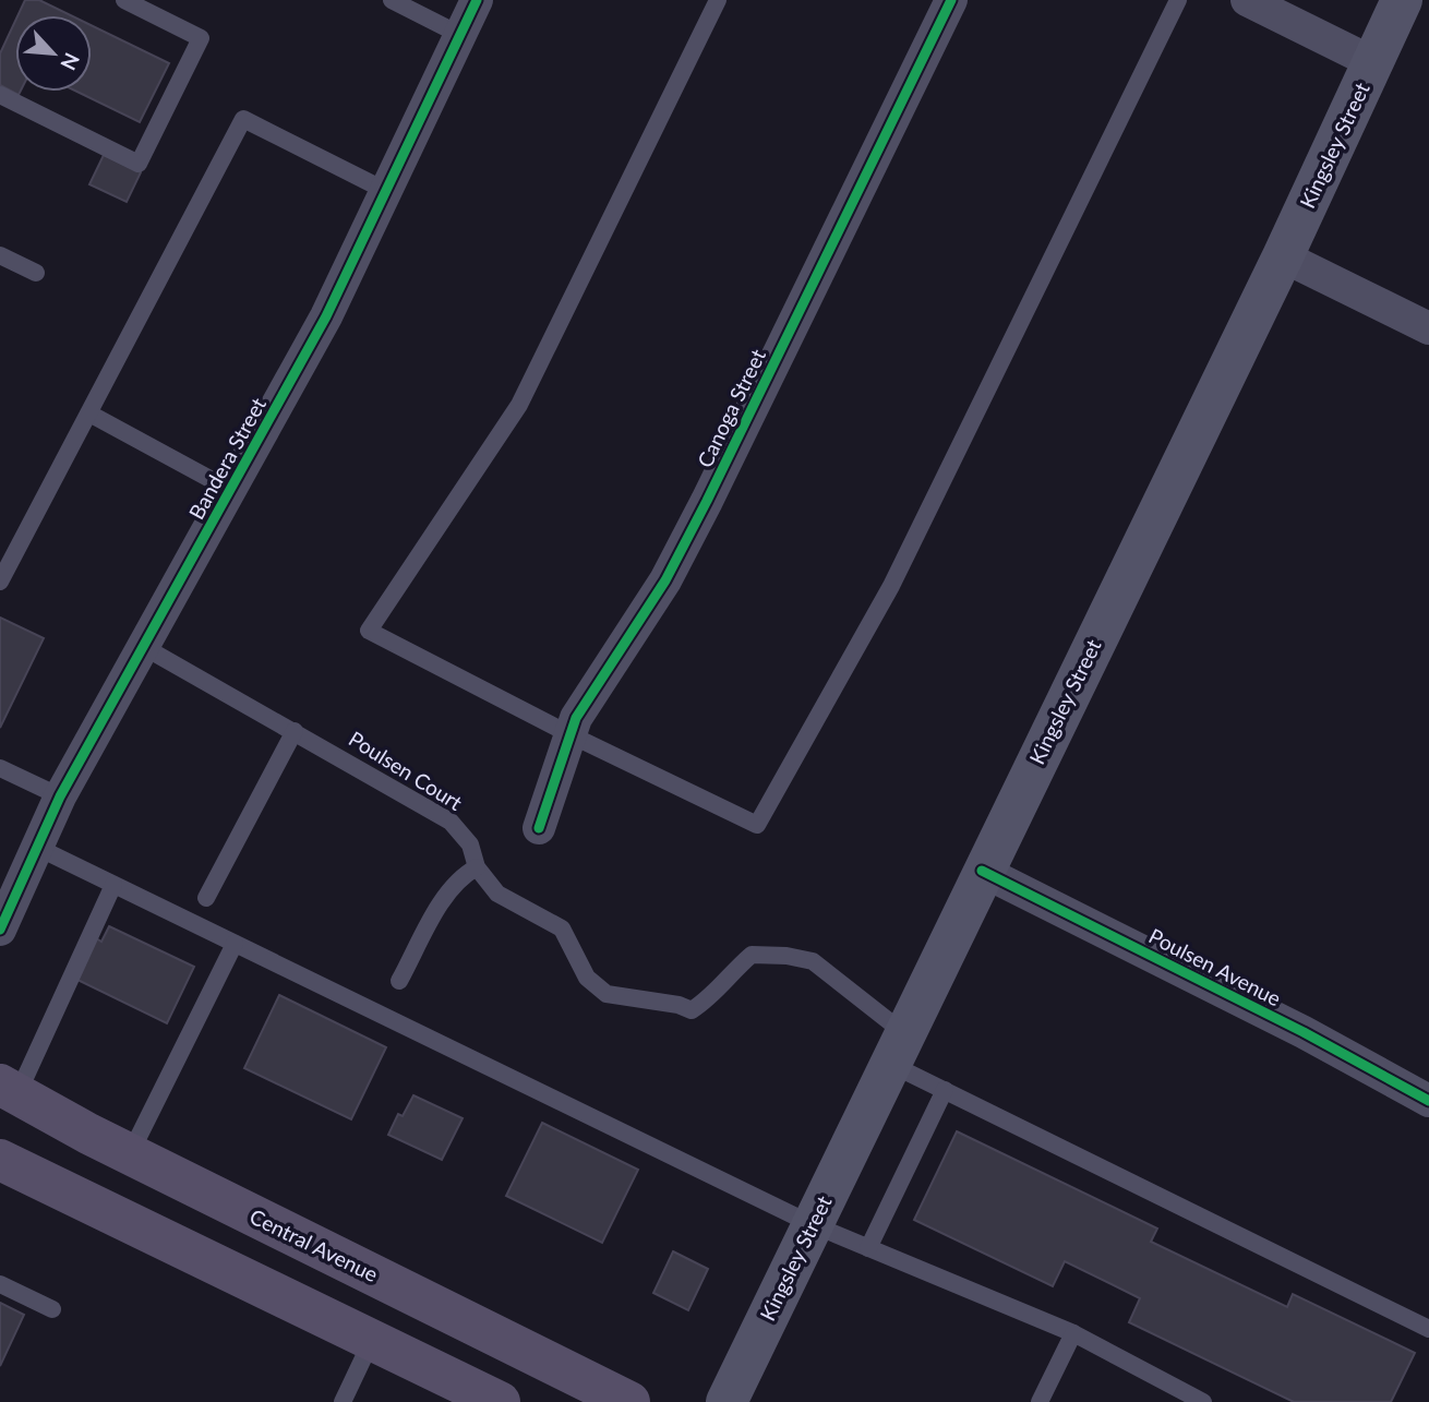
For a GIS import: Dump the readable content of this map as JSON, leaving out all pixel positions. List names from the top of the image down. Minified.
{"streets":{"main road":["Kingsley Street","Central Avenue"],"street":["Canoga Street","Bandera Street","Poulsen Avenue"],"lane":["Poulsen Court"]},"crossings":[["Kingsley Street","Poulsen Court"],["Kingsley Street","Poulsen Avenue"],["Bandera Street","Poulsen Court"]],"north":"bottom right"}
